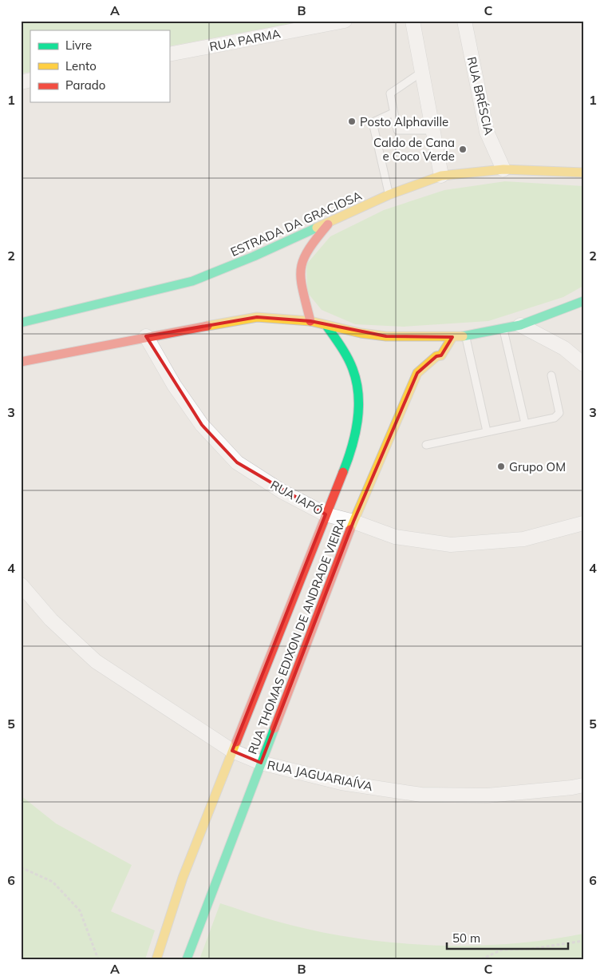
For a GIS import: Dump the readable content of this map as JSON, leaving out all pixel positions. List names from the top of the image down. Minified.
{"streets":{"street":["RUA PARMA","RUA BRÉSCIA","ESTRADA DA GRACIOSA","RUA IAPÓ","RUA THOMAS EDIXON DE ANDRADE VIEIRA","RUA JAGUARIAÍVA"]},"crossings":[["RUA BRÉSCIA","ESTRADA DA GRACIOSA"],["RUA IAPÓ","RUA THOMAS EDIXON DE ANDRADE VIEIRA"],["RUA THOMAS EDIXON DE ANDRADE VIEIRA","RUA JAGUARIAÍVA"]],"places":["Posto Alphaville","Caldo de Cana e Coco Verde","Grupo OM"],"legend":["Livre","Lento","Parado"],"scale_bar":"50 m","grid":{"columns":["A","B","C"],"rows":["1","2","3","4","5","6"]}}
